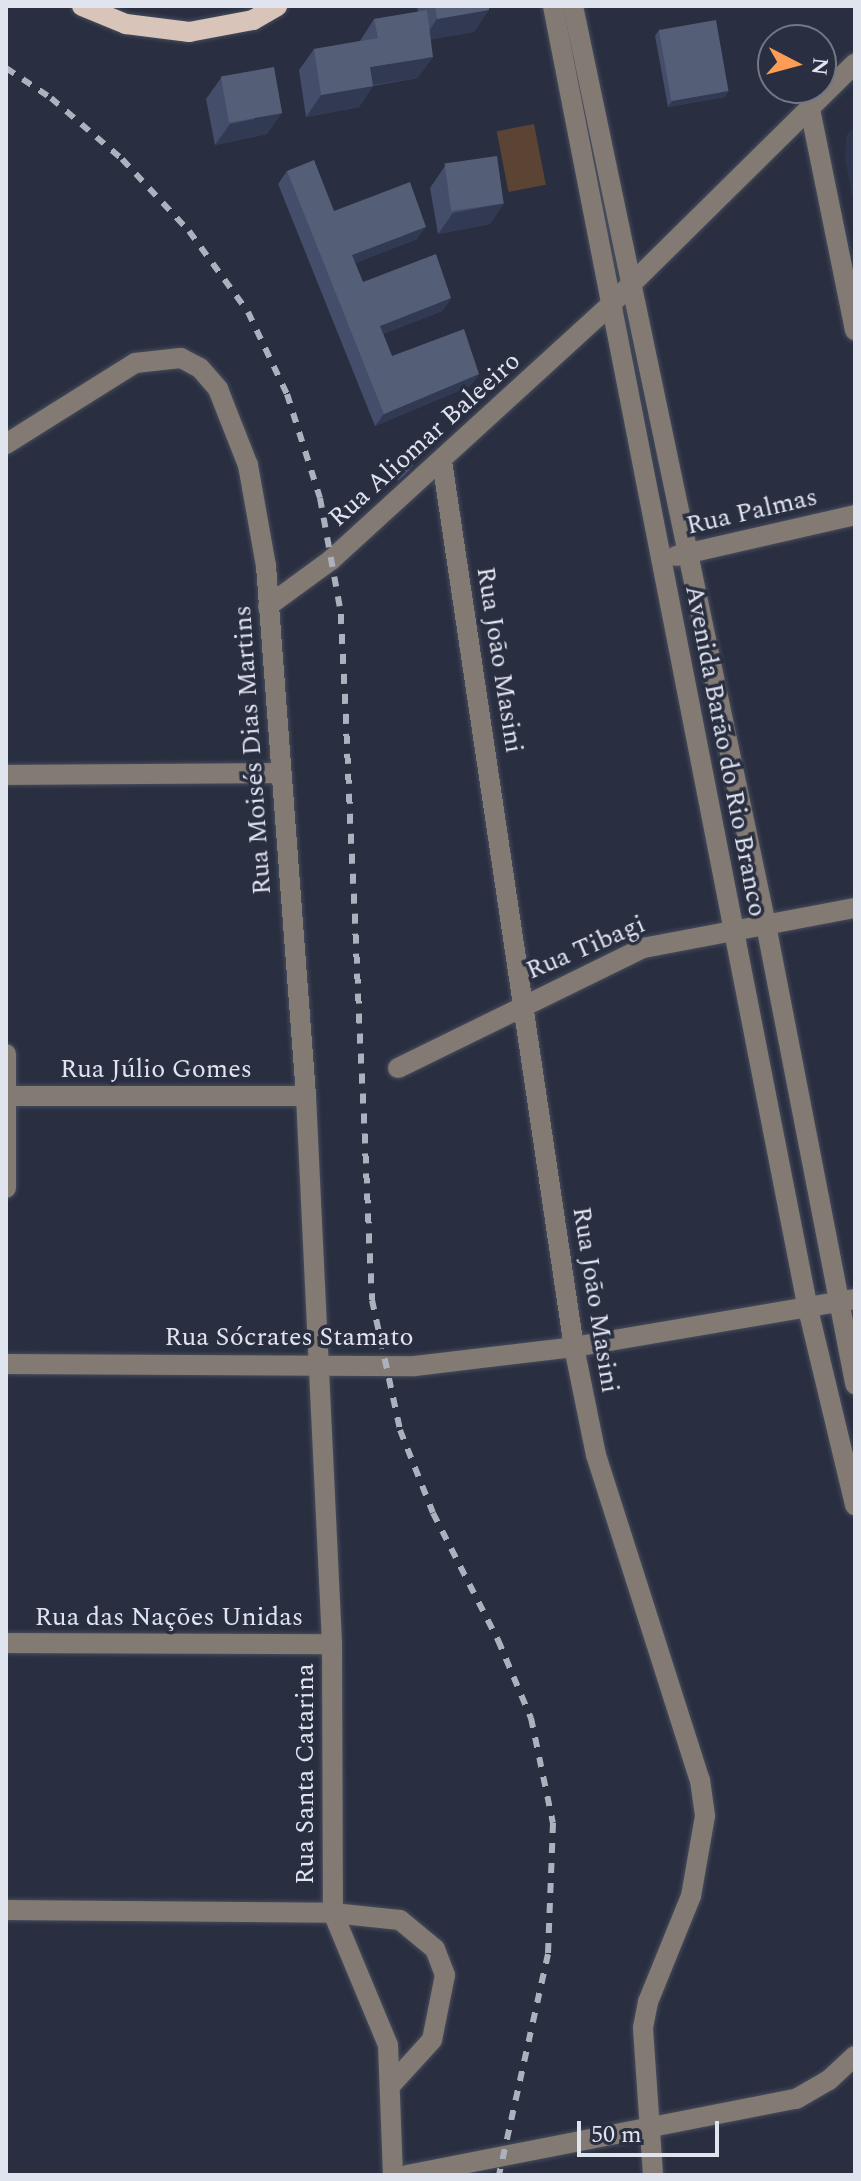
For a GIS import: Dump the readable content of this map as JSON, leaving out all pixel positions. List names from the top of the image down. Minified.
{"streets":{"street":["Rua Aliomar Baleeiro","Rua Palmas","Rua João Masini","Rua Moisés Dias Martins","Avenida Barão do Rio Branco","Rua Tibagi","Rua Júlio Gomes","Rua Sócrates Stamato","Rua das Nações Unidas","Rua Santa Catarina"]},"crossings":[["Rua Aliomar Baleeiro","Rua João Masini"],["Rua Aliomar Baleeiro","Rua Moisés Dias Martins"],["Rua Aliomar Baleeiro","Avenida Barão do Rio Branco"],["Rua Palmas","Avenida Barão do Rio Branco"],["Rua João Masini","Rua Tibagi"],["Rua João Masini","Rua Sócrates Stamato"],["Rua Moisés Dias Martins","Rua Júlio Gomes"],["Rua Moisés Dias Martins","Rua Sócrates Stamato"],["Rua Moisés Dias Martins","Rua Santa Catarina"],["Avenida Barão do Rio Branco","Rua Tibagi"],["Avenida Barão do Rio Branco","Rua Sócrates Stamato"],["Rua Sócrates Stamato","Rua Santa Catarina"],["Rua das Nações Unidas","Rua Santa Catarina"]],"scale_bar":"50 m","north":"right"}
